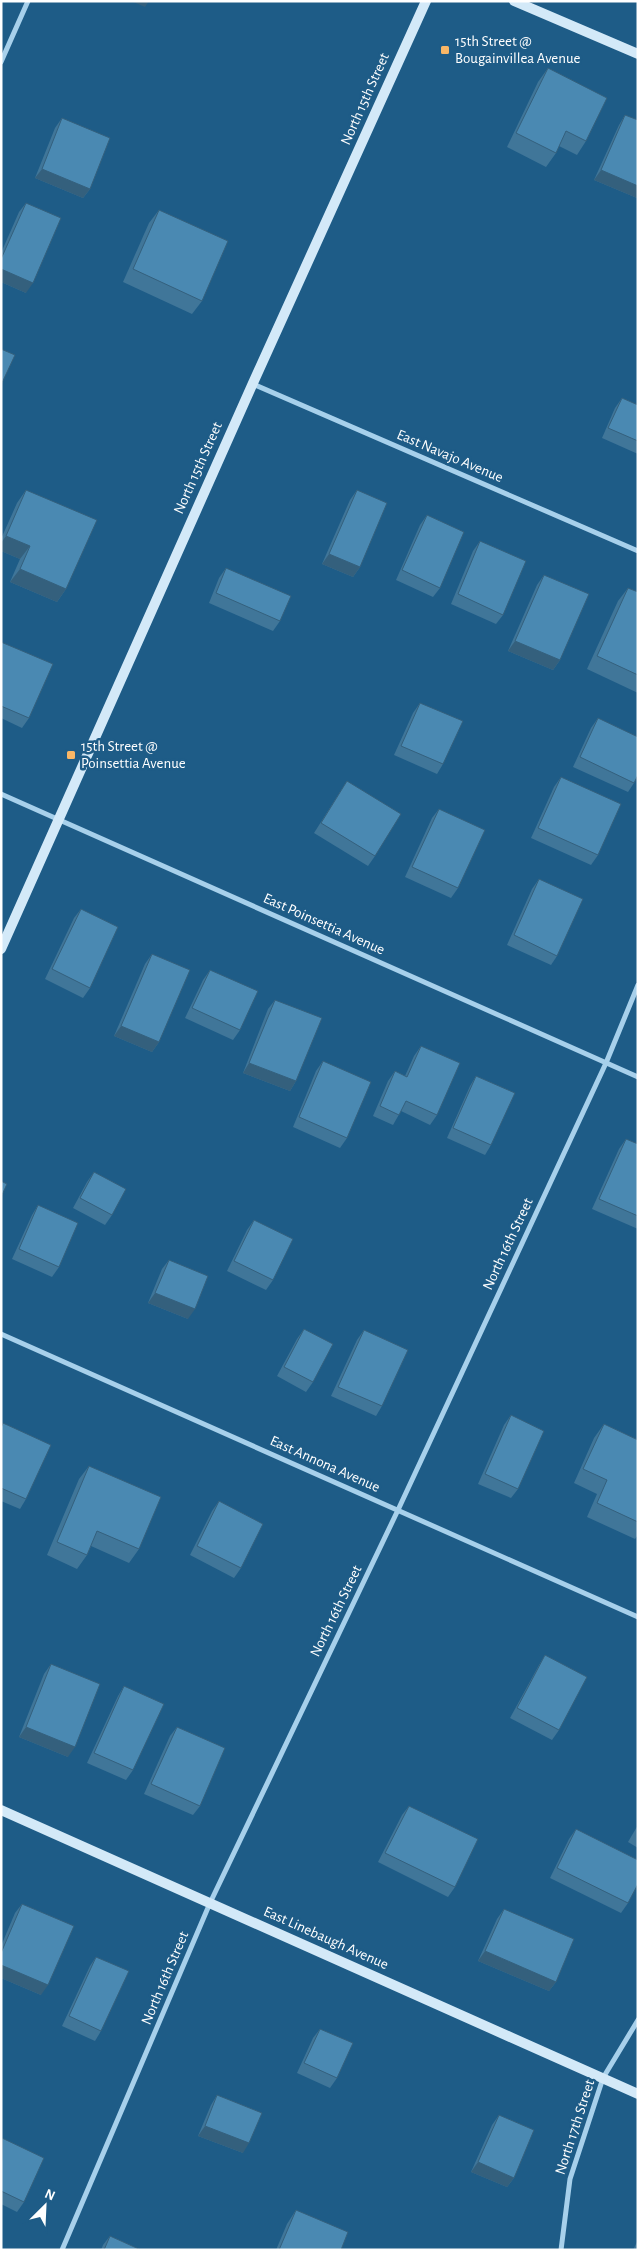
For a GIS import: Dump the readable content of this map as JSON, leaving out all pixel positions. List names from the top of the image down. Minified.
{"streets":{"street":["North 15th Street","East Navajo Avenue","East Poinsettia Avenue","North 16th Street","East Annona Avenue","East Linebaugh Avenue","North 17th Street"]},"crossings":[["North 15th Street","East Navajo Avenue"],["North 15th Street","East Poinsettia Avenue"],["East Poinsettia Avenue","North 16th Street"],["North 16th Street","East Annona Avenue"],["North 16th Street","East Linebaugh Avenue"],["East Linebaugh Avenue","North 17th Street"]],"places":{"transit":["15th Street @ Bougainvillea Avenue","15th Street @ Poinsettia Avenue"]},"north":"top right"}
